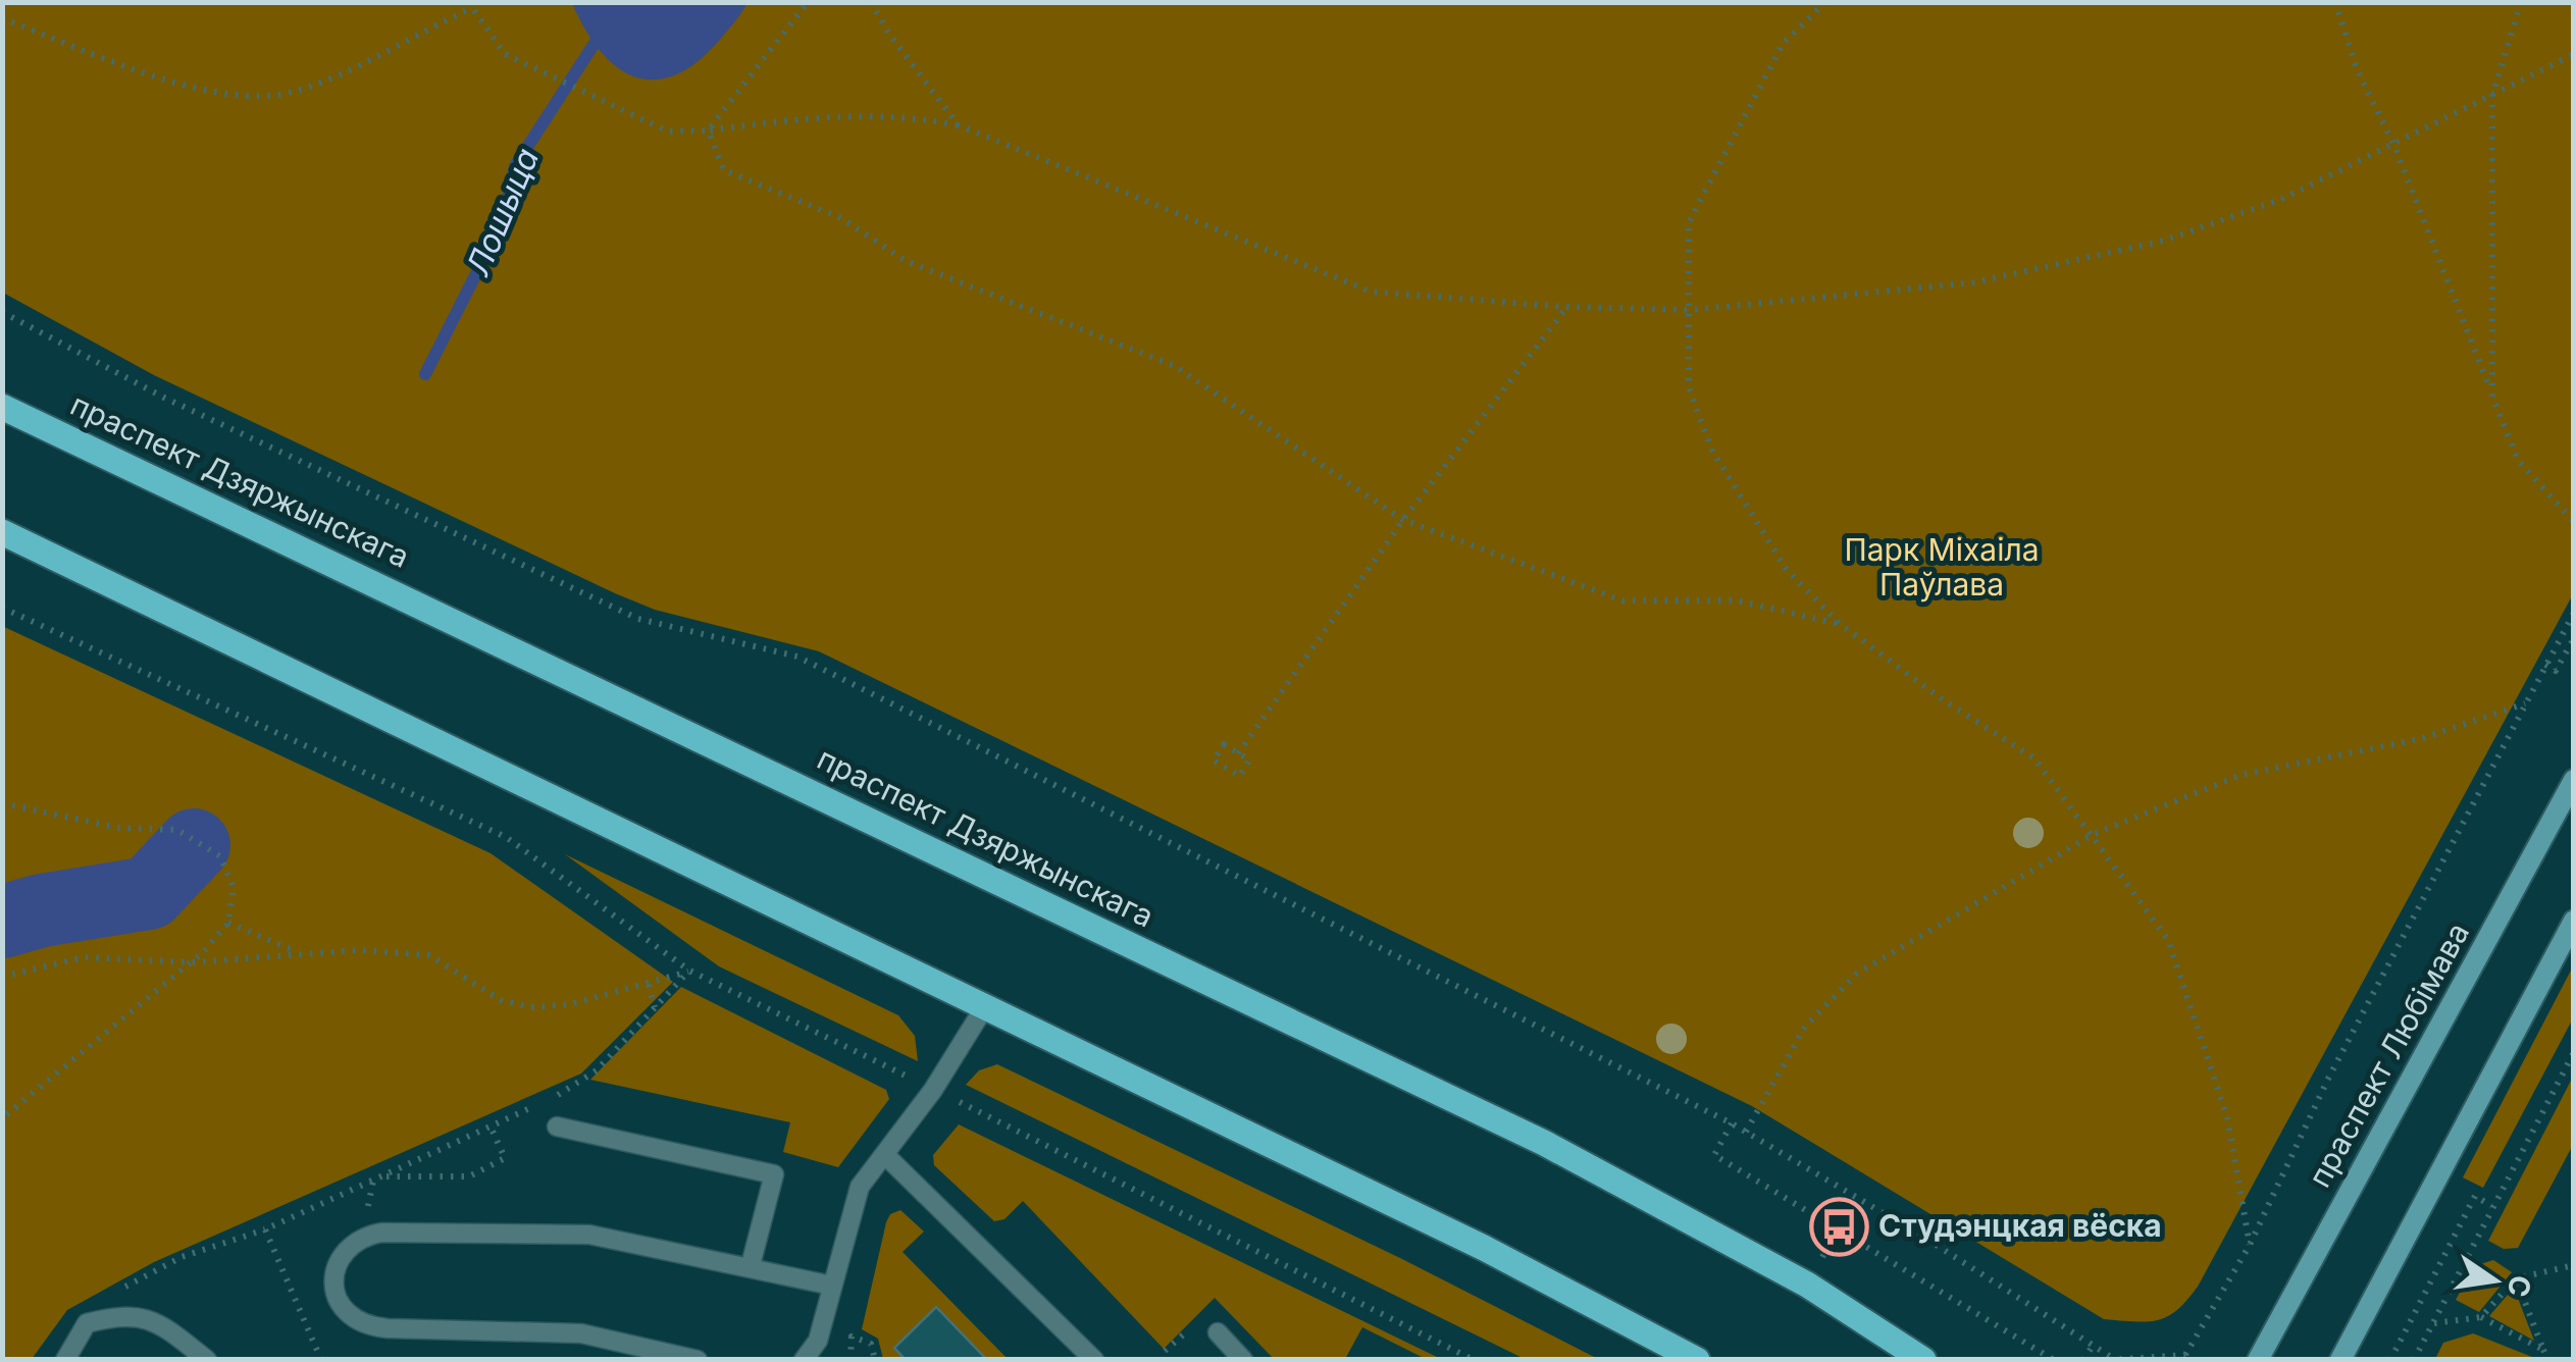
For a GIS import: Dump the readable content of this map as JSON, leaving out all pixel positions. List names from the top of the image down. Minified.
{"streets":{"main road":["праспект Дзяржынскага","праспект Любімава"]},"water":["Лошыца"],"parks":["Парк Міхаіла Паўлава"],"places":{"bus stop":["Студэнцкая вёска"]},"north":"right"}
